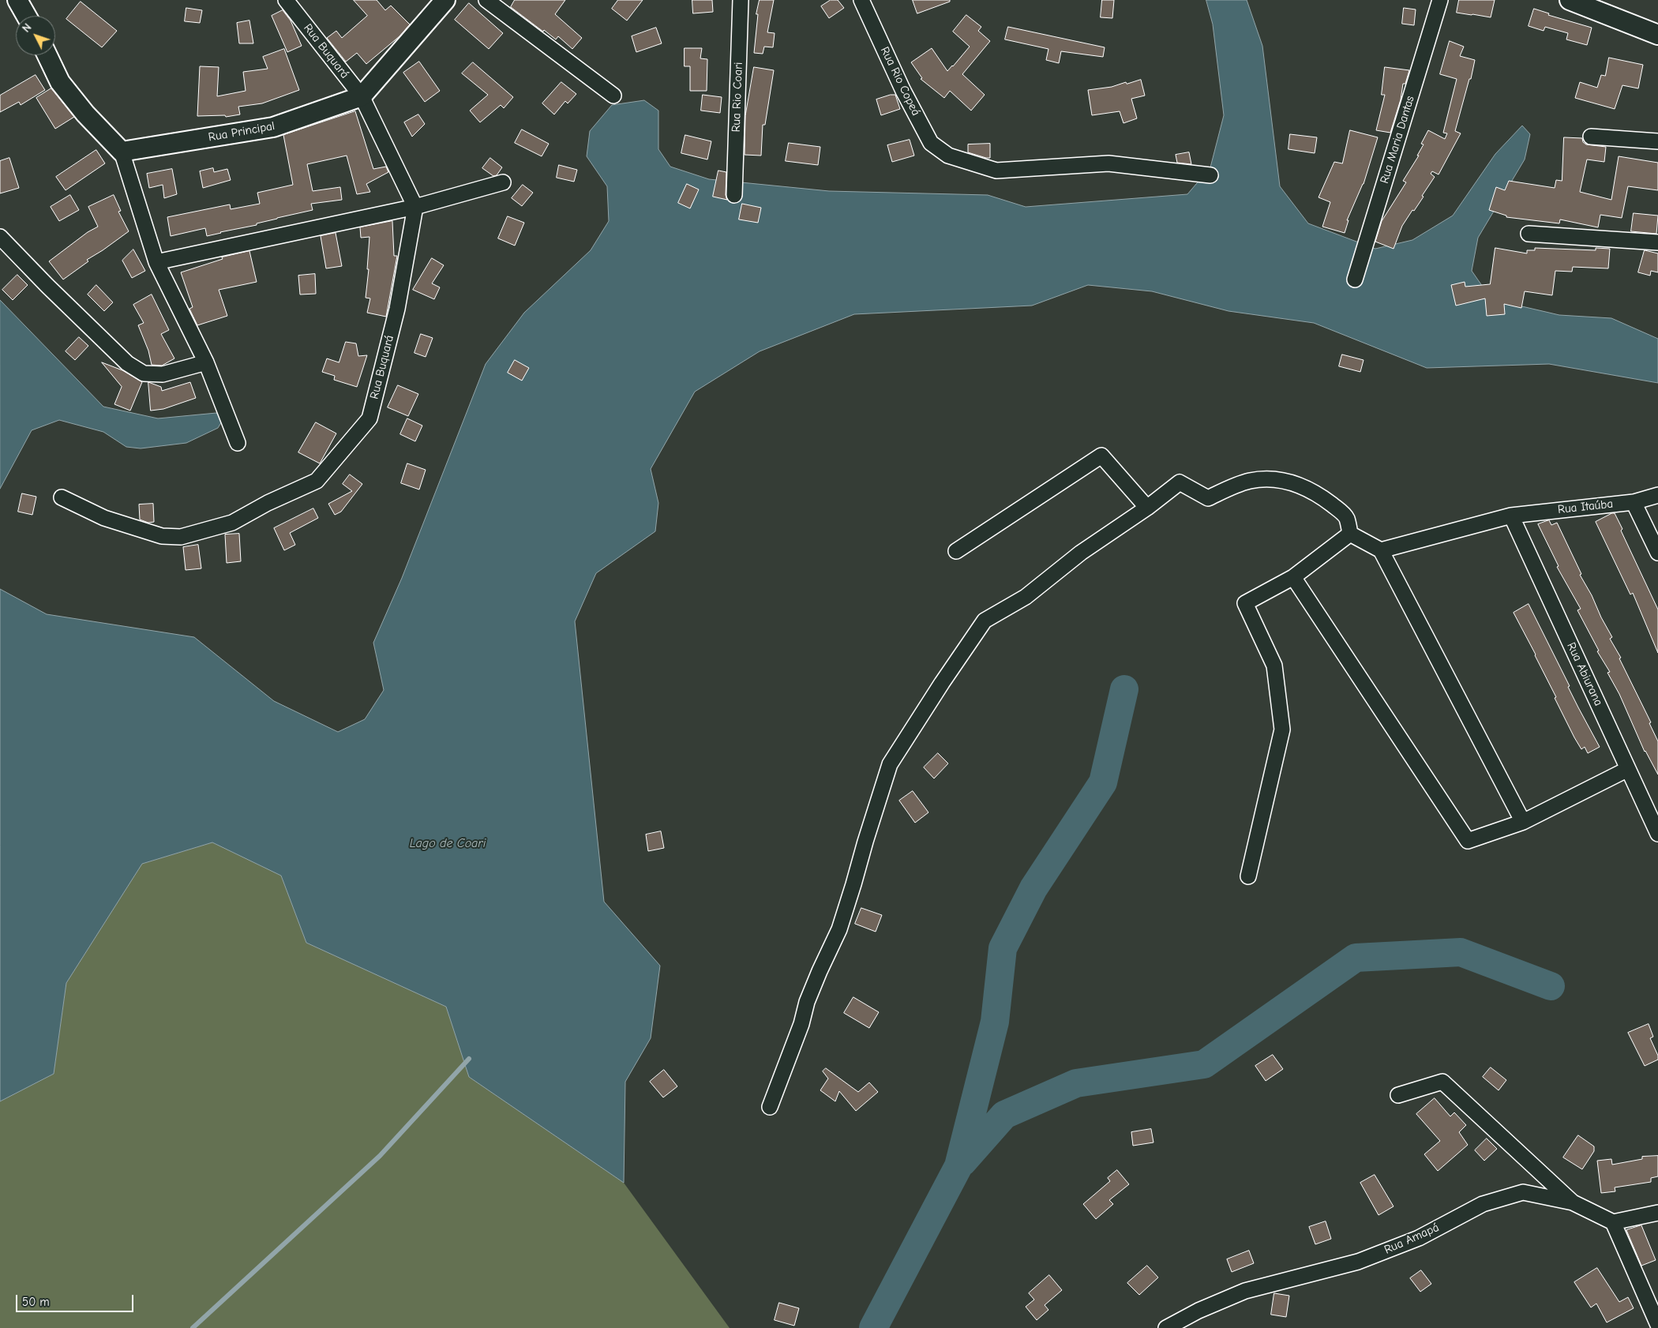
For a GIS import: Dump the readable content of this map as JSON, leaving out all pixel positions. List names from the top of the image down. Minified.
{"streets":{"street":["Rua Buquará","Rua Rio Copeá","Rua Rio Coari","Rua Principal","Rua Maria Dantas","Rua Itaúba","Rua Abiurana","Rua Amapá"]},"crossings":[["Rua Buquará","Rua Principal"],["Rua Itaúba","Rua Abiurana"]],"water":["Lago de Coari"],"scale_bar":"50 m","north":"top left"}
